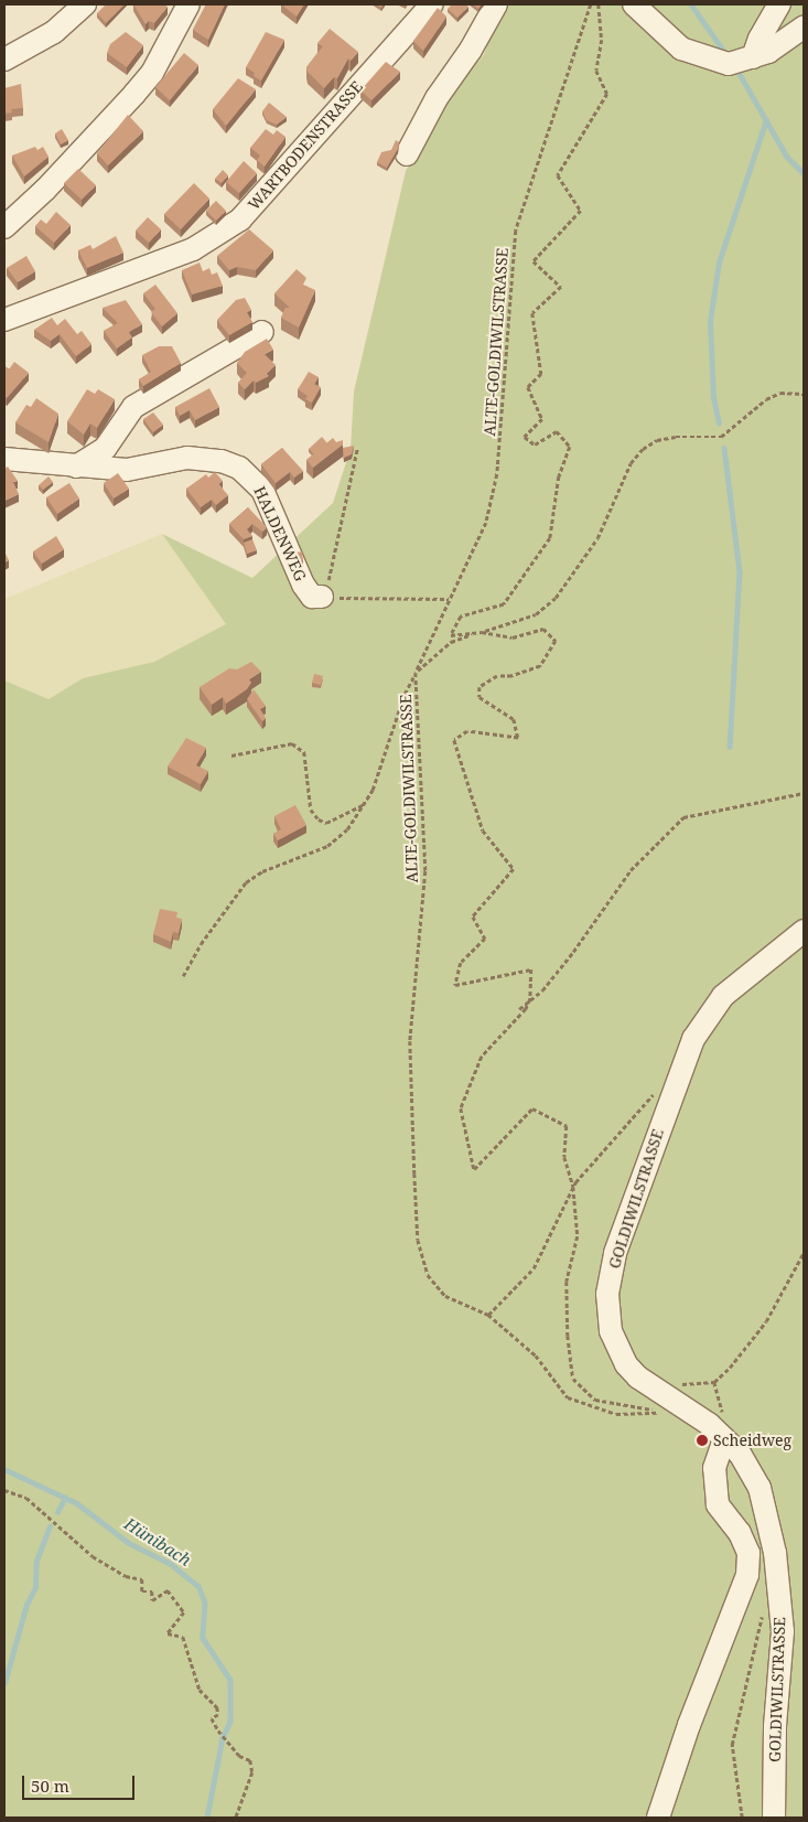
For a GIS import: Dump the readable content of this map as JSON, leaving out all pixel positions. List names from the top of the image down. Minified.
{"streets":{"street":["WARTBODENSTRASSE","HALDENWEG","GOLDIWILSTRASSE"],"path":["ALTE-GOLDIWILSTRASSE"]},"water":["Hünibach"],"places":["Scheidweg"],"scale_bar":"50 m"}
